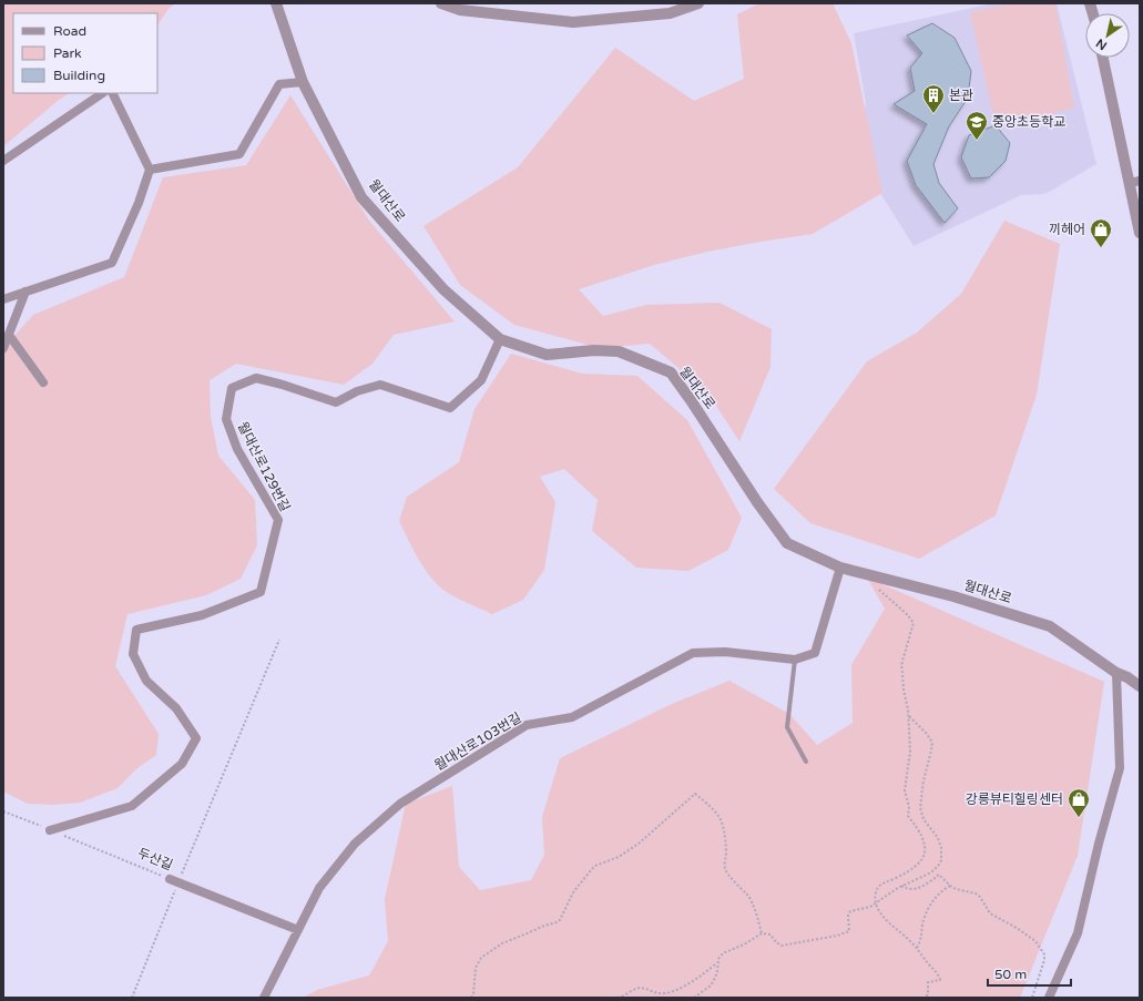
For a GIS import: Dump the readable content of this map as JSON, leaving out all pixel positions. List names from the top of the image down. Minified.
{"streets":{"street":["월대산로","월대산로129번길","월대산로103번길","두산길"]},"crossings":[["월대산로","월대산로129번길"],["월대산로","월대산로103번길"],["월대산로129번길","두산길"],["월대산로103번길","두산길"]],"places":{"building":["본관"],"school or university":["중앙초등학교"],"shop":["끼헤어","강릉뷰티힐링센터"]},"legend":["Road","Park","Building"],"scale_bar":"50 m","north":"bottom left"}
